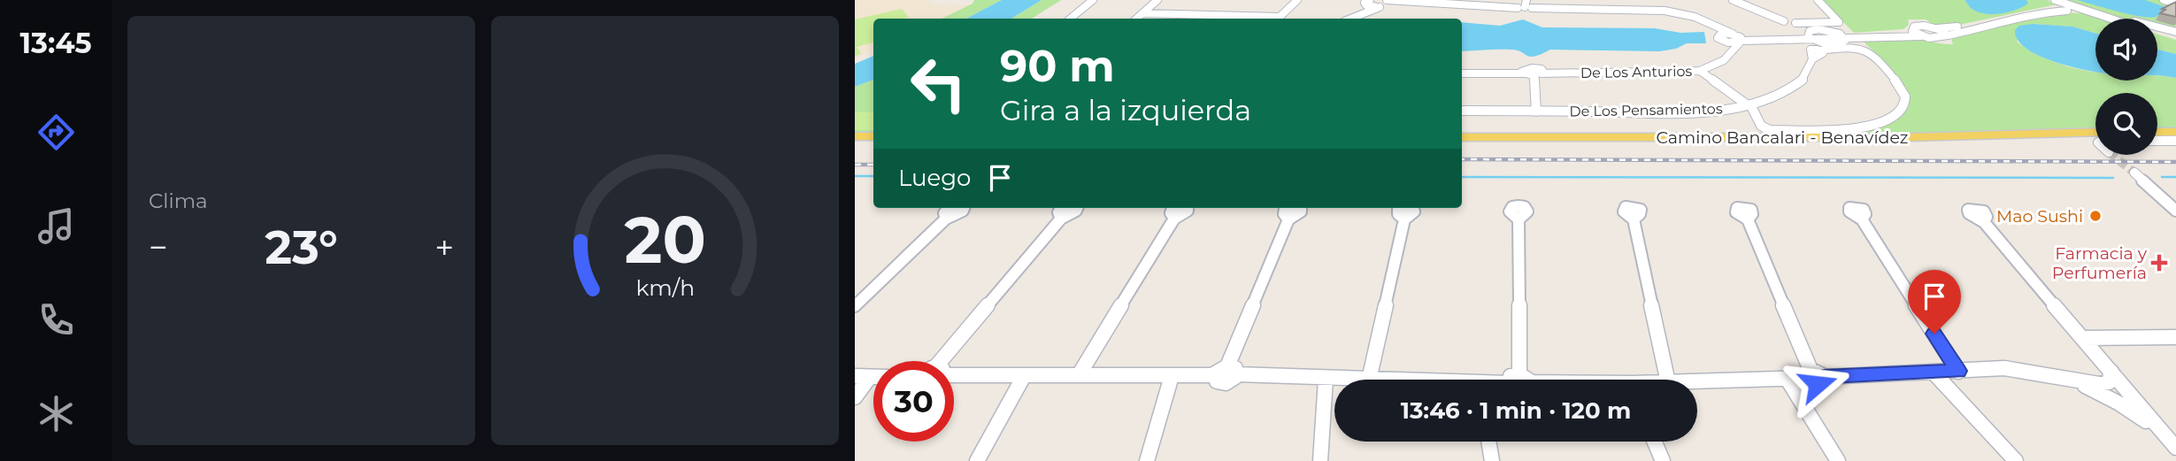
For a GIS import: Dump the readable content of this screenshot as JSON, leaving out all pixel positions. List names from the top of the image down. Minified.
{"streets":{"main road":["Camino Bancalari - Benavídez"],"street":["De Los Anturios","De Los Pensamientos"]},"places":{"other":["Mao Sushi"],"health":["Farmacia y Perfumería"]},"page":{"tabs":"13:45","tile":"Clima","turn":["90 m","Gira a la izquierda"],"then":"Luego","heat":["−","23°","+"],"limit":"30","trip":"13:46 · 1 min · 120 m","gauge":["20","km/h"]}}
